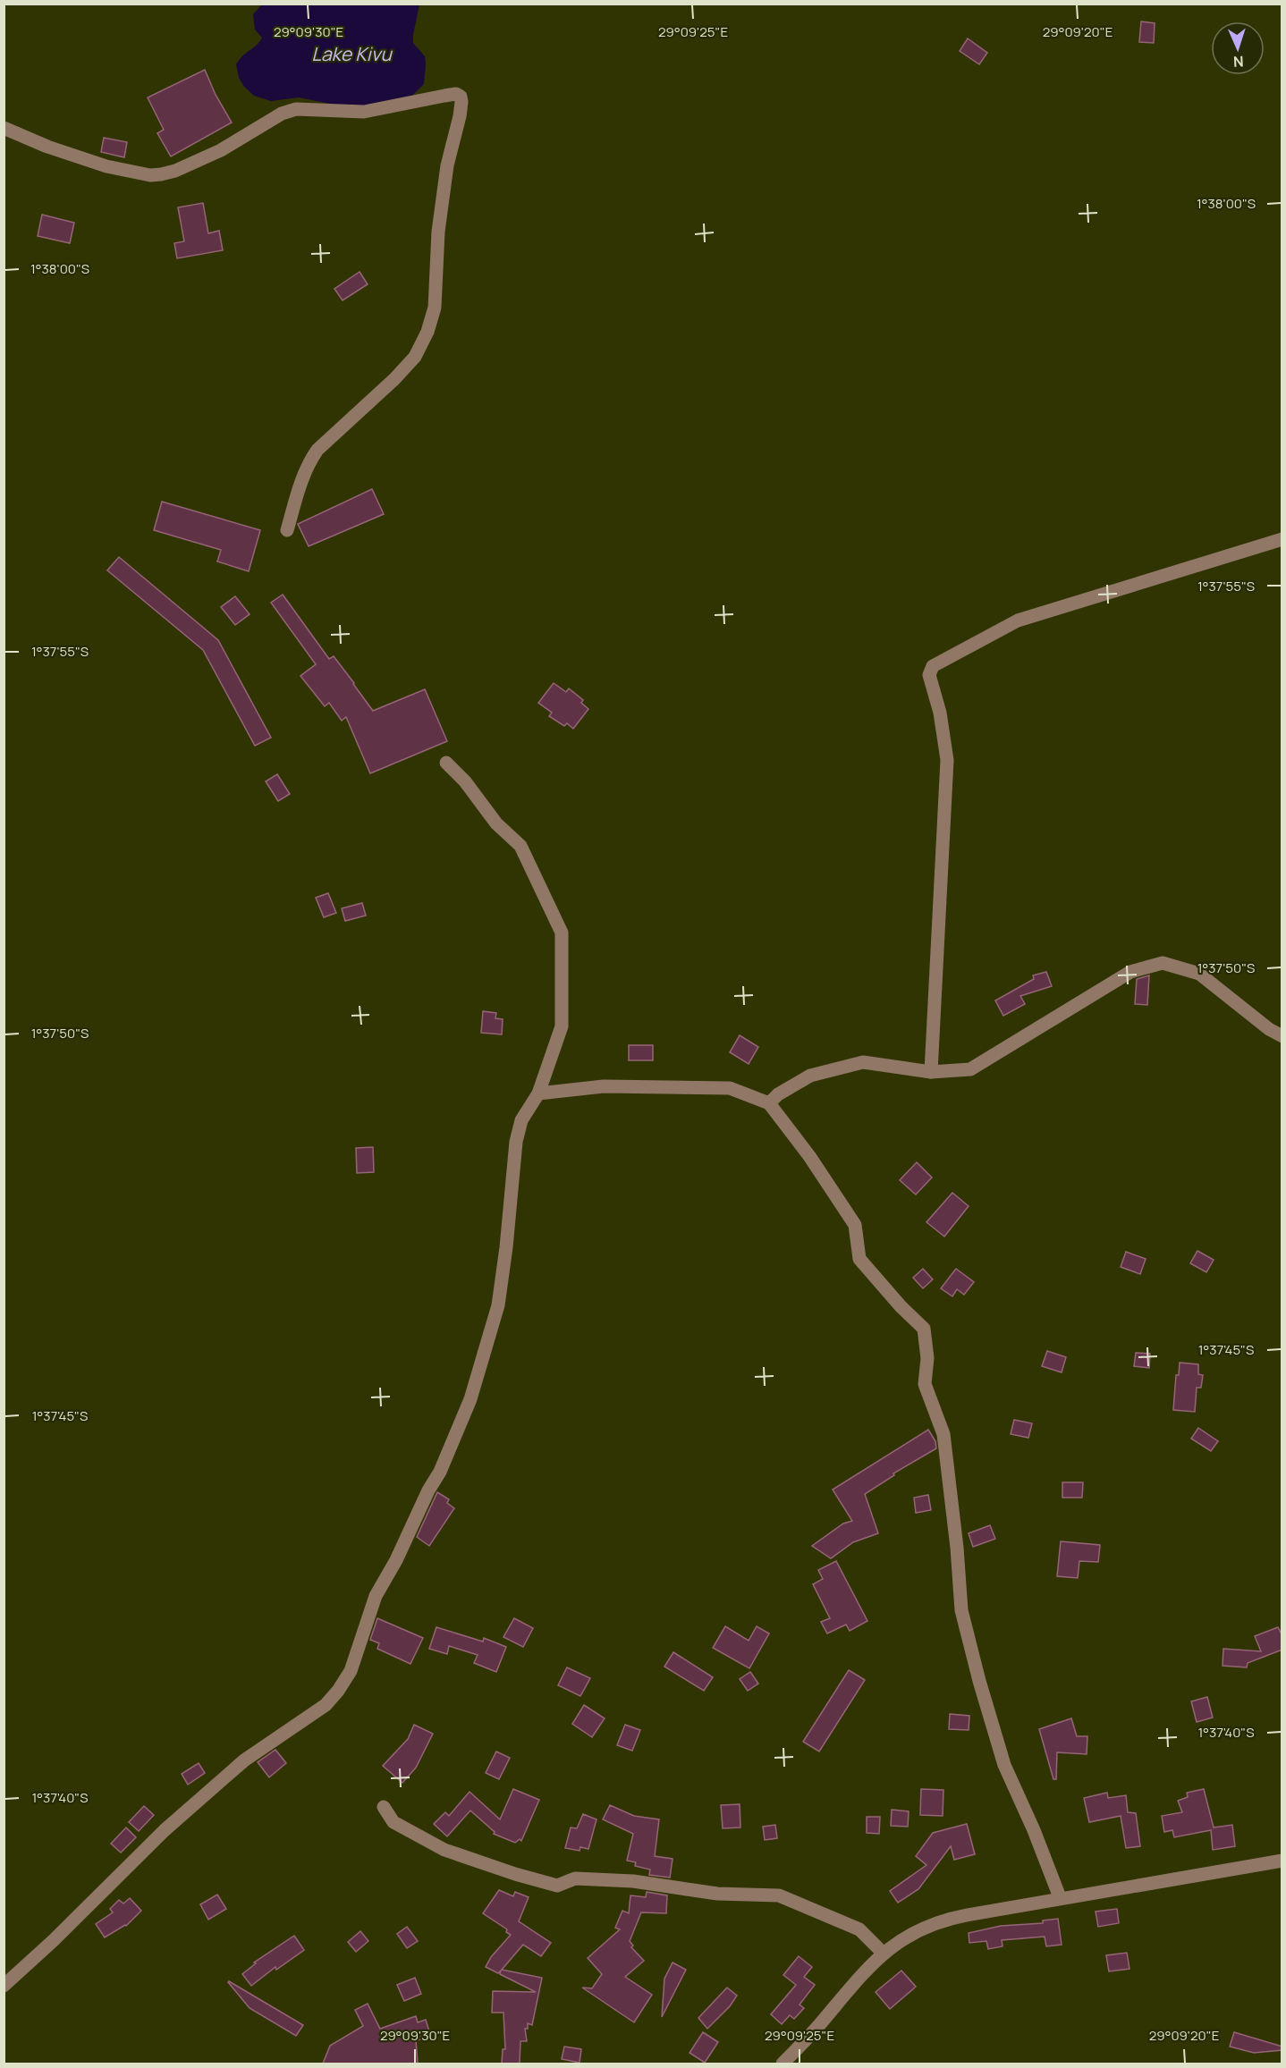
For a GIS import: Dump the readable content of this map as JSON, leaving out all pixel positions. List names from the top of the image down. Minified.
{"water":["Lake Kivu"],"north":"bottom","coordinates":["29°09'30\"E","29°09'25\"E","29°09'20\"E","1°38'00\"S","1°37'55\"S","1°37'50\"S","1°37'45\"S","1°37'40\"S"]}
